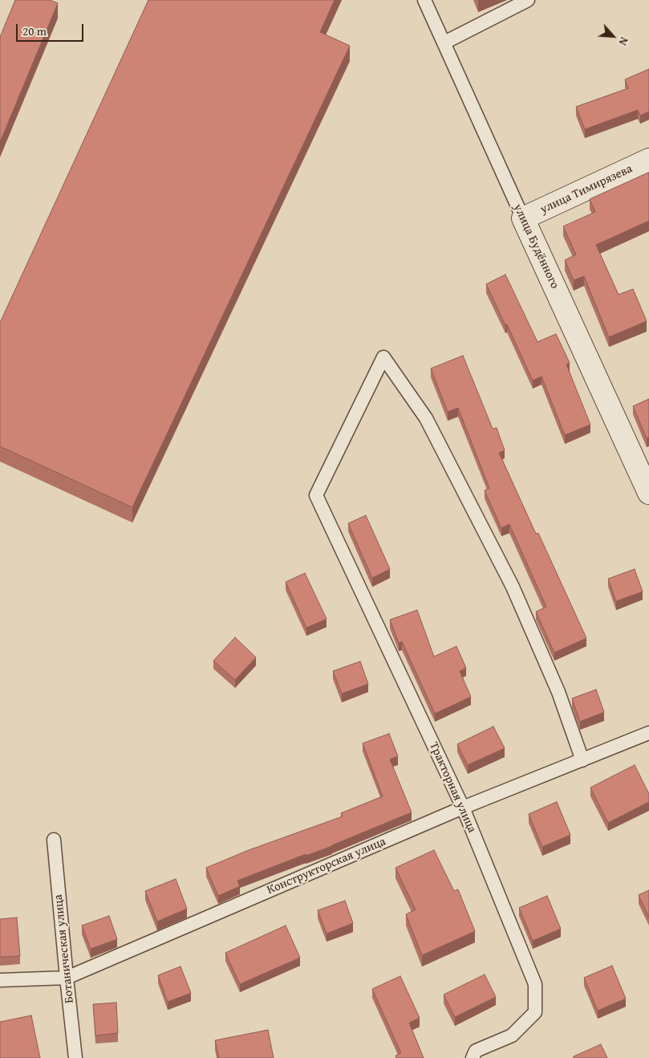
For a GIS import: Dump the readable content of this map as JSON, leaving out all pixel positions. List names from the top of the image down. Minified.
{"streets":{"street":["улица Тимирязева","улица Будённого"],"lane":["Тракторная улица","Конструкторская улица","Ботаническая улица"]},"crossings":[["улица Тимирязева","улица Будённого"],["Тракторная улица","Конструкторская улица"],["Конструкторская улица","Ботаническая улица"]],"scale_bar":"20 m","north":"bottom right"}
